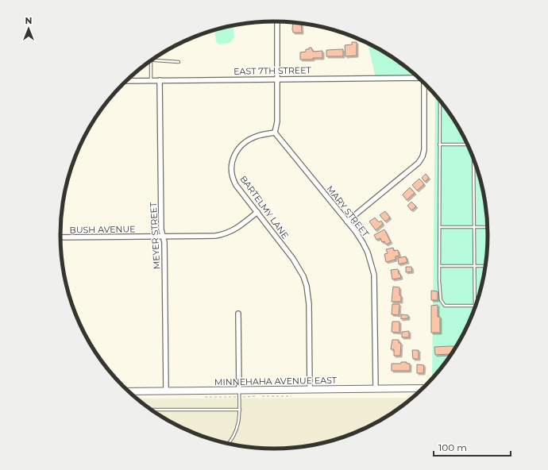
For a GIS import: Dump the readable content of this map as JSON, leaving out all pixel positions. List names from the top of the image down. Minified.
{"streets":{"main road":["MINNEHAHA AVENUE EAST"],"street":["EAST 7TH STREET","BARTELMY LANE","MARY STREET","BUSH AVENUE","MEYER STREET"]},"crossings":[["EAST 7TH STREET","MARY STREET"],["EAST 7TH STREET","MEYER STREET"],["BARTELMY LANE","MARY STREET"],["BARTELMY LANE","BUSH AVENUE"],["BARTELMY LANE","MINNEHAHA AVENUE EAST"],["MARY STREET","MINNEHAHA AVENUE EAST"],["BUSH AVENUE","MEYER STREET"],["MEYER STREET","MINNEHAHA AVENUE EAST"]],"scale_bar":"100 m","north":"top"}
